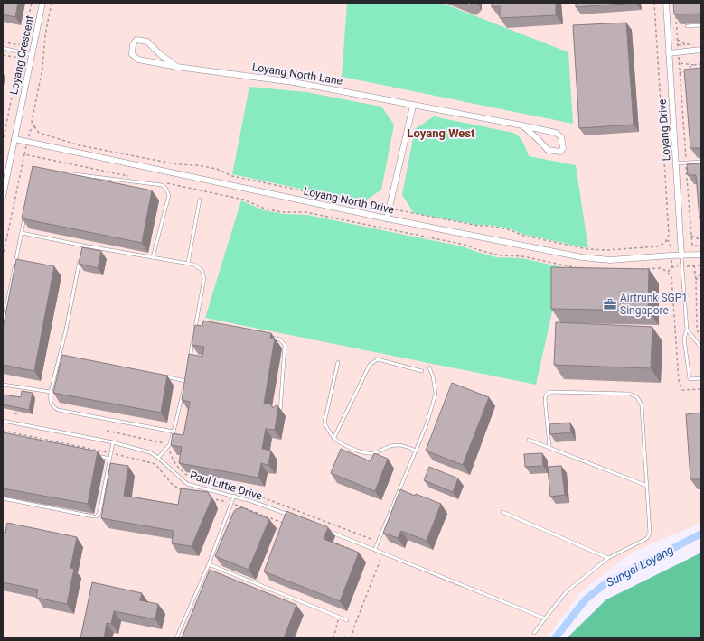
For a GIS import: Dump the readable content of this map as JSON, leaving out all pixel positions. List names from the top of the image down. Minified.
{"streets":{"street":["Loyang Crescent","Loyang North Lane","Loyang Drive","Loyang North Drive"],"lane":["Paul Little Drive"]},"crossings":[["Loyang Crescent","Loyang North Drive"],["Loyang Drive","Loyang North Drive"]],"districts":["Loyang West"],"water":["Sungei Loyang"],"places":{"office":["Airtrunk SGP1 Singapore"]}}
